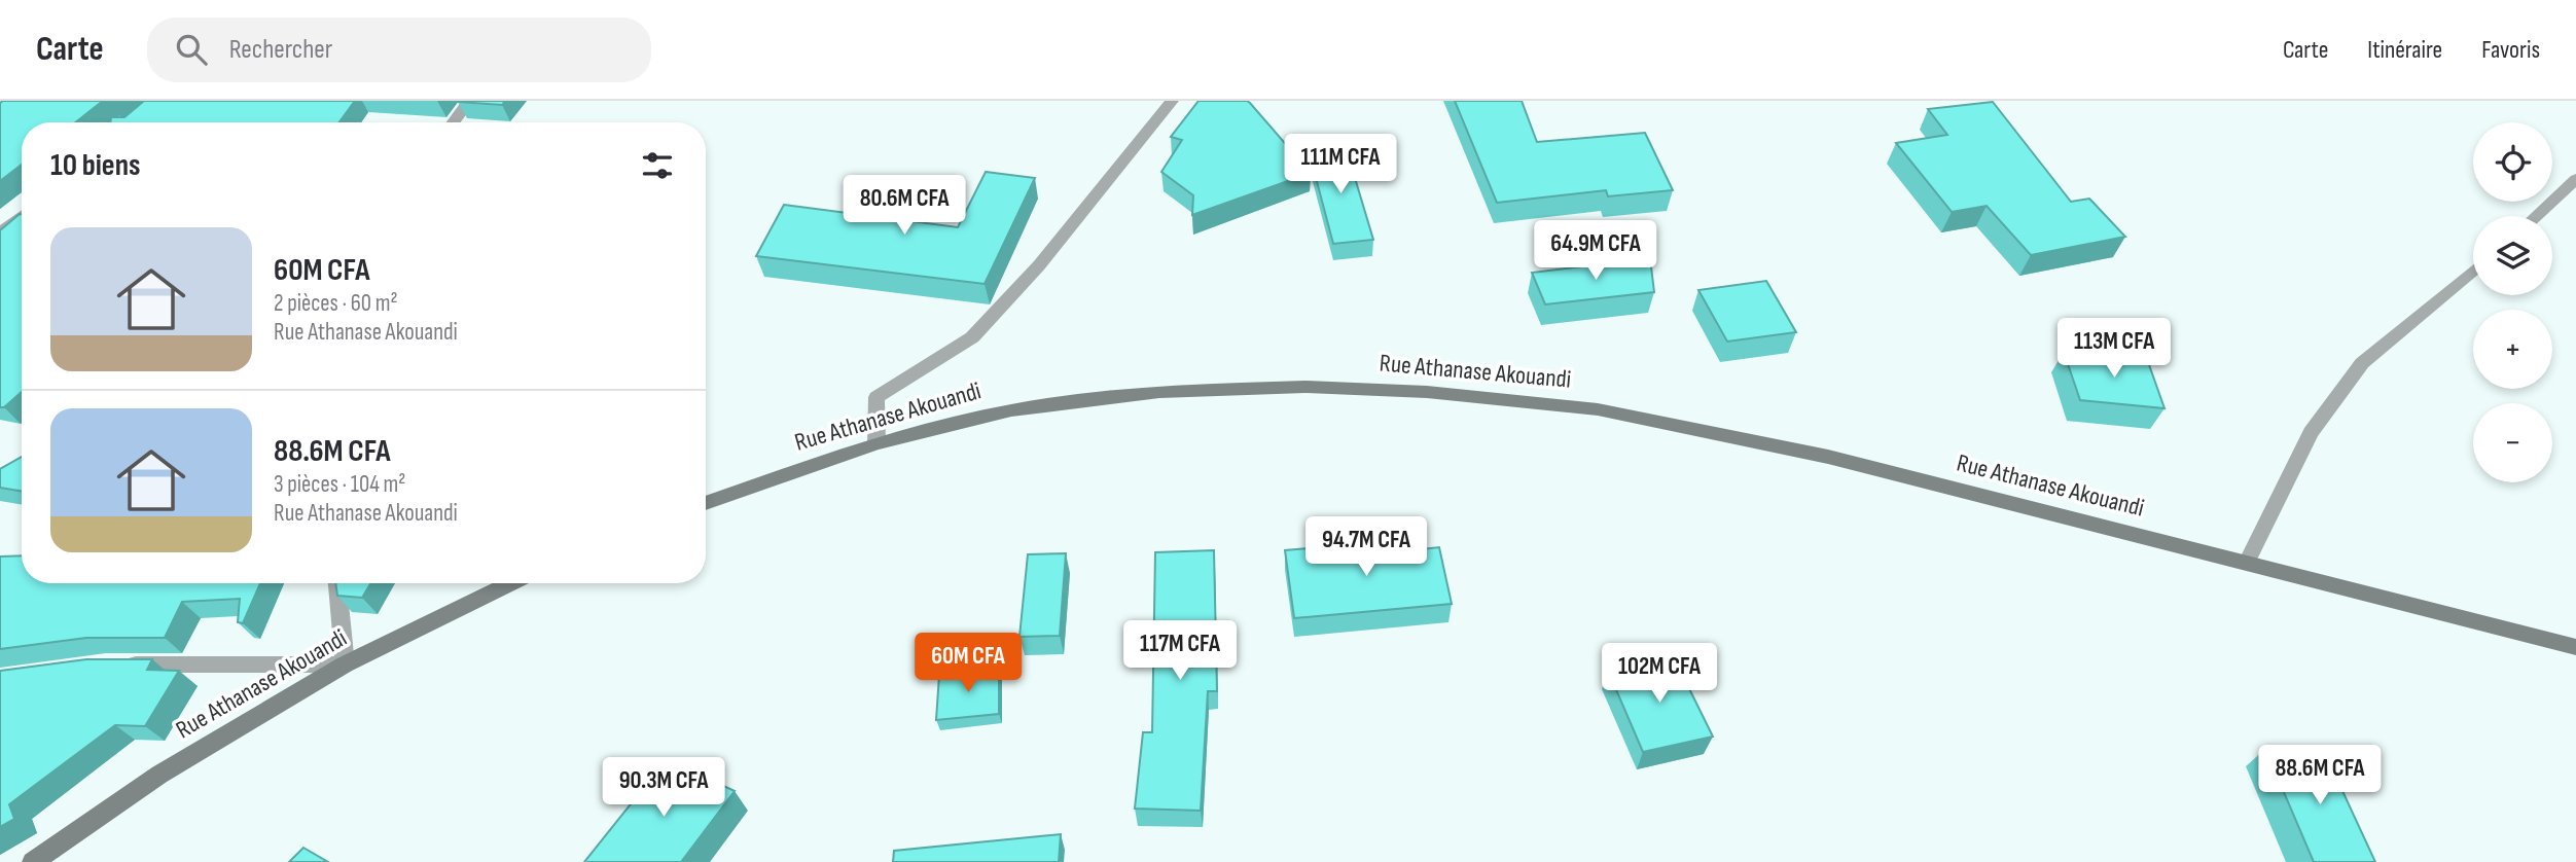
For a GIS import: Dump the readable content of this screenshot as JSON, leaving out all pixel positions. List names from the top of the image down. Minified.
{"streets":{"street":["Rue Athanase Akouandi"]},"page":{"header":"Carte","search":"Rechercher","nav":["Carte","Itinéraire","Favoris"],"map_buttons":["+","−"],"heading":"10 biens","price":["111M CFA","80.6M CFA","64.9M CFA","113M CFA","94.7M CFA","117M CFA","60M CFA","102M CFA","88.6M CFA","90.3M CFA"],"list":[{"name":"60M CFA","note":"2 pièces · 60 m² · Rue Athanase Akouandi"},{"name":"88.6M CFA","note":"3 pièces · 104 m² · Rue Athanase Akouandi"}]}}
